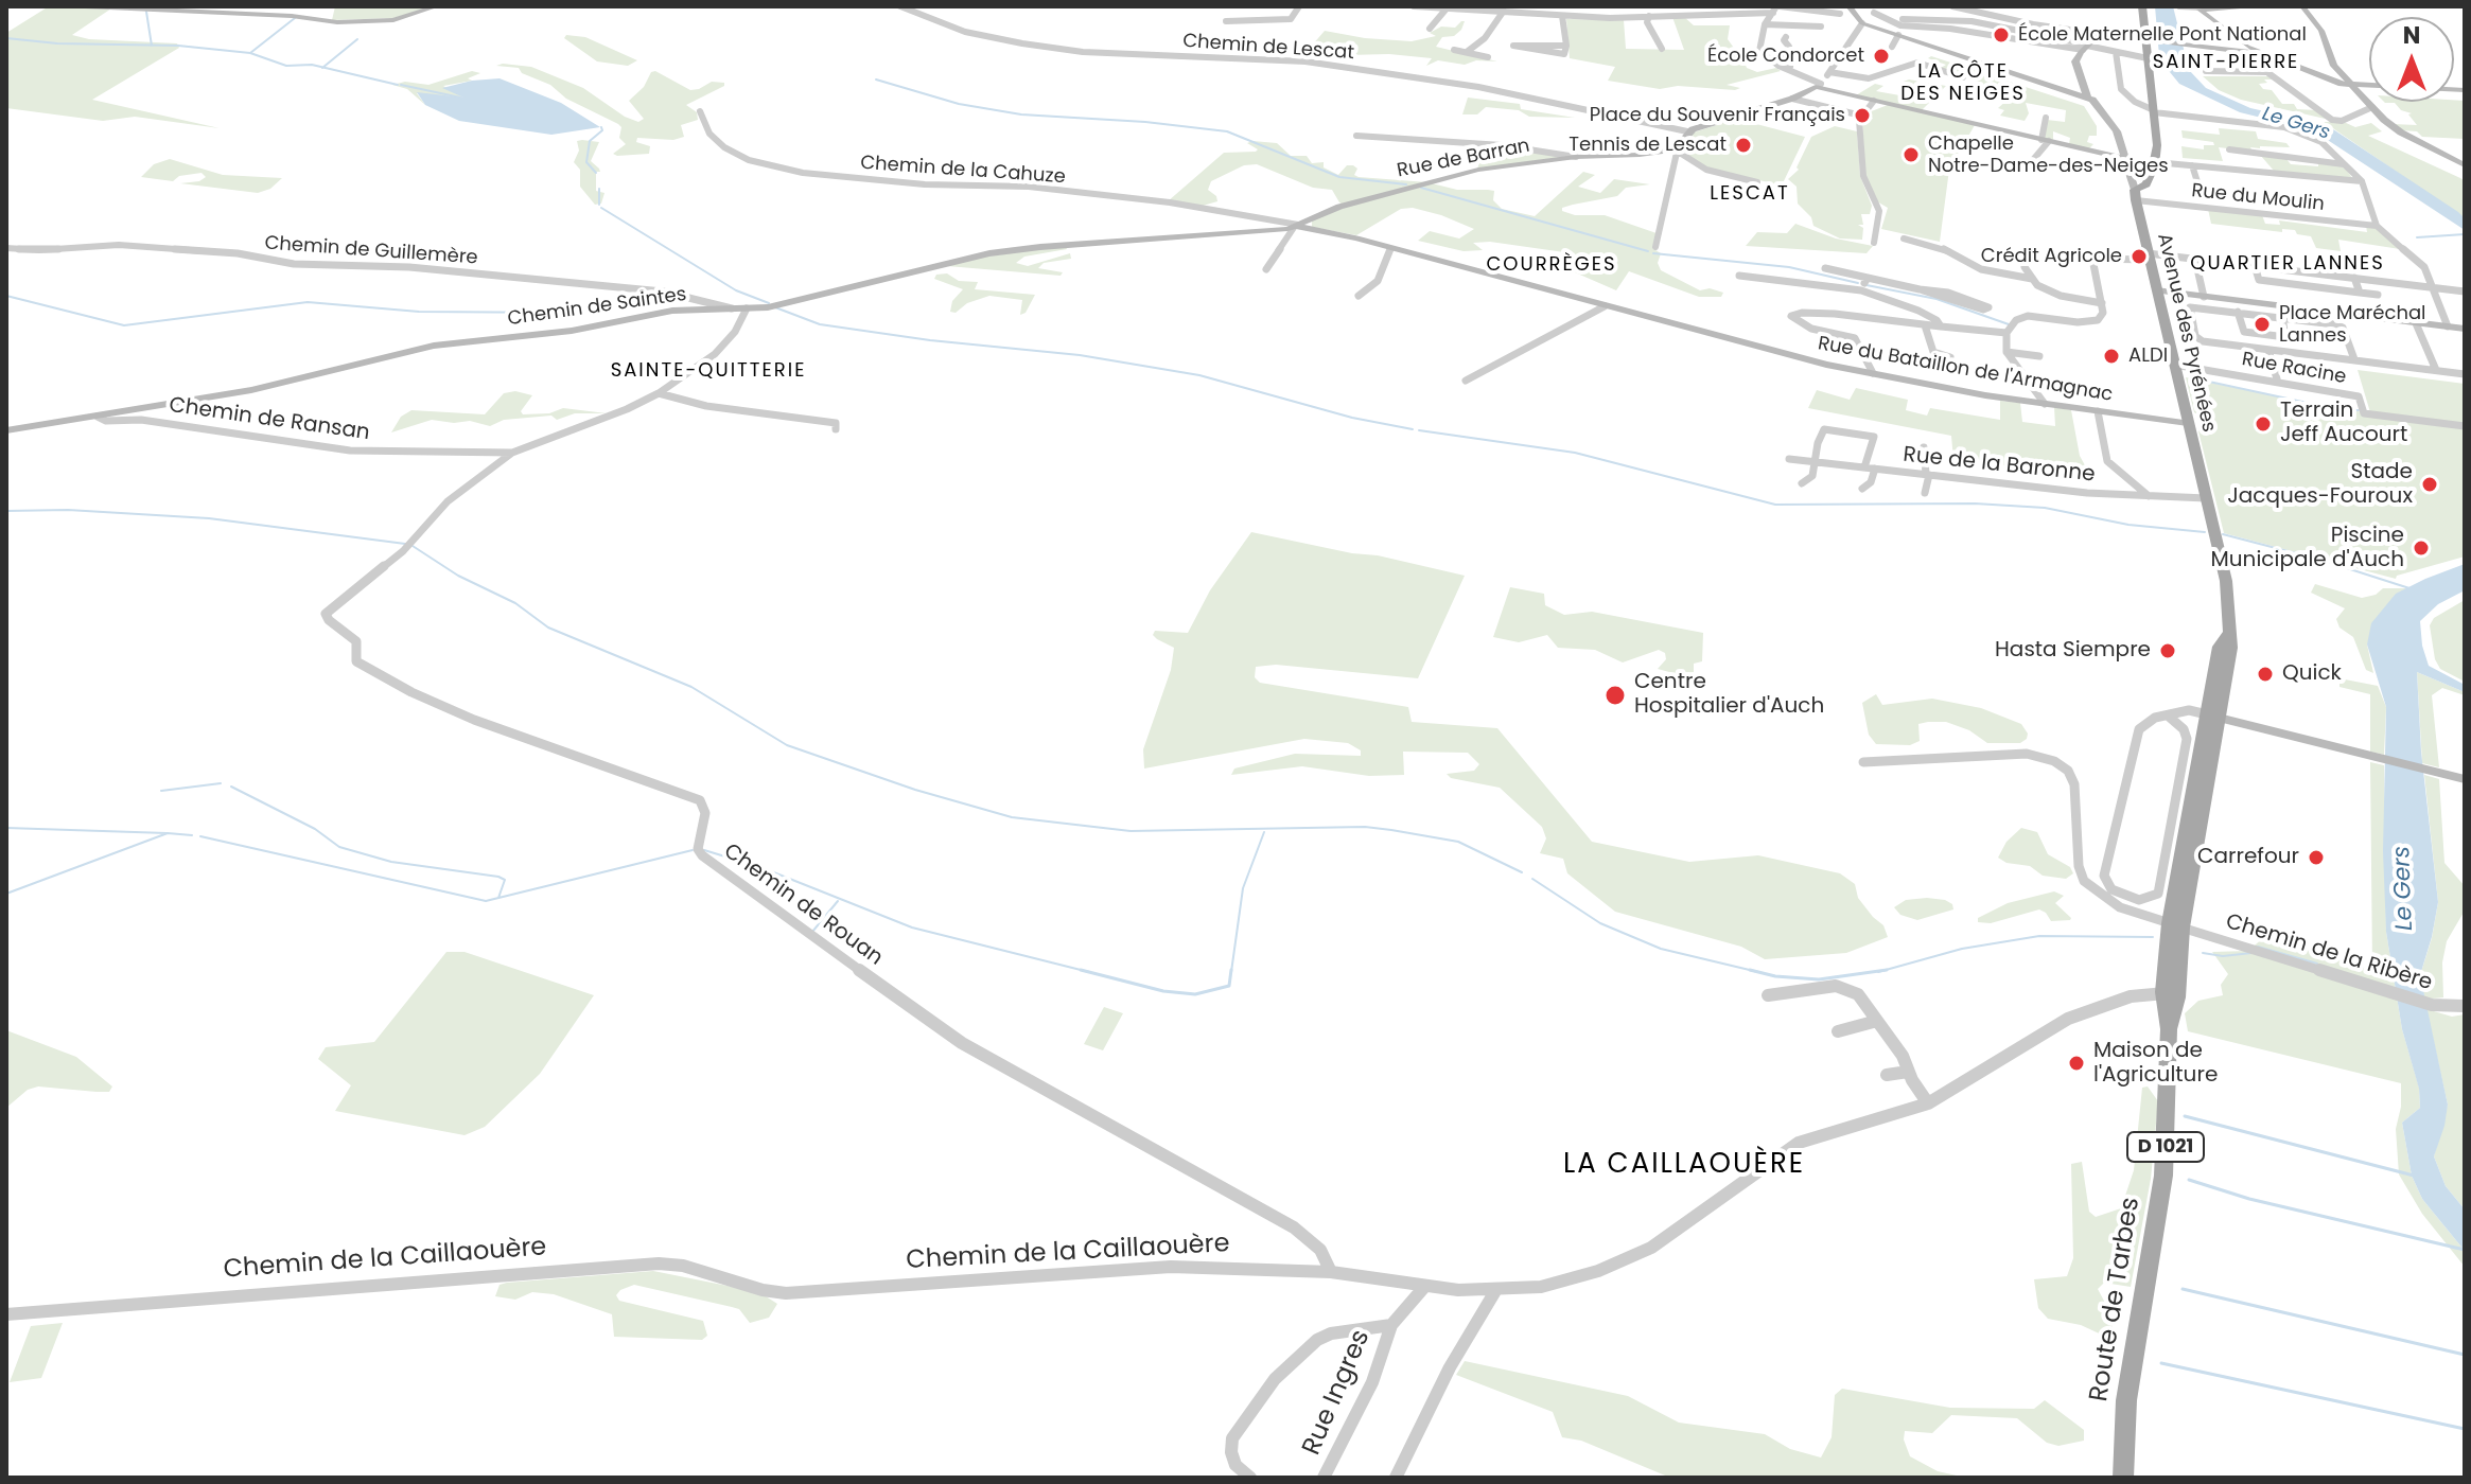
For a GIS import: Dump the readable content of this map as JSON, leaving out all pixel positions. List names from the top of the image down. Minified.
{"streets":{"main road":["Avenue des Pyrénées","D 1021","Route de Tarbes"],"street":["Chemin de Lescat","Rue de Barran","Chemin de la Cahuze","Rue du Moulin","Chemin de Guillemère","Chemin de Saintes","Rue Racine","Rue du Bataillon de l'Armagnac","Chemin de Ransan","Rue de la Baronne","Chemin de Rouan","Chemin de la Ribère","Chemin de la Caillaouère","Rue Ingres"]},"crossings":[["Rue de Barran","Chemin de la Cahuze"],["Rue de Barran","Chemin de Saintes"],["Rue de Barran","Rue du Bataillon de l'Armagnac"],["Chemin de la Cahuze","Chemin de Saintes"],["Chemin de la Cahuze","Rue du Bataillon de l'Armagnac"],["Rue du Moulin","Avenue des Pyrénées"],["Chemin de Guillemère","Chemin de Saintes"],["Chemin de Saintes","Rue du Bataillon de l'Armagnac"],["Chemin de Saintes","Chemin de Ransan"],["Avenue des Pyrénées","Rue Racine"],["Avenue des Pyrénées","Rue du Bataillon de l'Armagnac"],["Avenue des Pyrénées","Rue de la Baronne"],["Avenue des Pyrénées","D 1021"],["Chemin de Ransan","Chemin de Rouan"],["Chemin de Rouan","Chemin de la Caillaouère"],["Chemin de la Ribère","D 1021"],["D 1021","Chemin de la Caillaouère"],["D 1021","Route de Tarbes"],["Chemin de la Caillaouère","Route de Tarbes"],["Chemin de la Caillaouère","Rue Ingres"]],"districts":["SAINT-PIERRE","LA CÔTE DES NEIGES","LESCAT","QUARTIER LANNES","COURRÈGES","SAINTE-QUITTERIE","LA CAILLAOUÈRE"],"water":["Le Gers"],"places":["École Maternelle Pont National","École Condorcet","Place du Souvenir Français","Tennis de Lescat","Chapelle Notre-Dame-des-Neiges","Crédit Agricole","Place Maréchal Lannes","ALDI","Terrain Jeff Aucourt","Stade Jacques-Fouroux","Piscine Municipale d'Auch","Hasta Siempre","Quick","Centre Hospitalier d'Auch","Carrefour","Maison de l'Agriculture"],"north":"top"}
